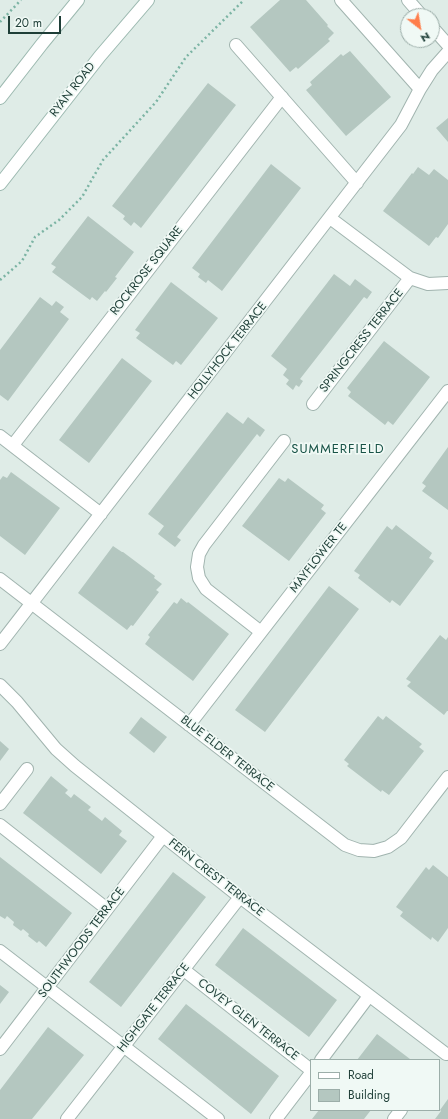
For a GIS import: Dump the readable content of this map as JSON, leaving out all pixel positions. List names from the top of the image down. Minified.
{"streets":{"street":["RYAN ROAD","ROCKROSE SQUARE","SPRINGCRESS TERRACE","HOLLYHOCK TERRACE","MAYFLOWER TE","BLUE ELDER TERRACE","FERN CREST TERRACE","SOUTHWOODS TERRACE","HIGHGATE TERRACE","COVEY GLEN TERRACE"]},"crossings":[["SPRINGCRESS TERRACE","HOLLYHOCK TERRACE"],["HOLLYHOCK TERRACE","BLUE ELDER TERRACE"],["MAYFLOWER TE","BLUE ELDER TERRACE"],["FERN CREST TERRACE","SOUTHWOODS TERRACE"],["FERN CREST TERRACE","HIGHGATE TERRACE"],["HIGHGATE TERRACE","COVEY GLEN TERRACE"]],"districts":["SUMMERFIELD"],"legend":["Road","Building"],"scale_bar":"20 m","north":"bottom right"}
